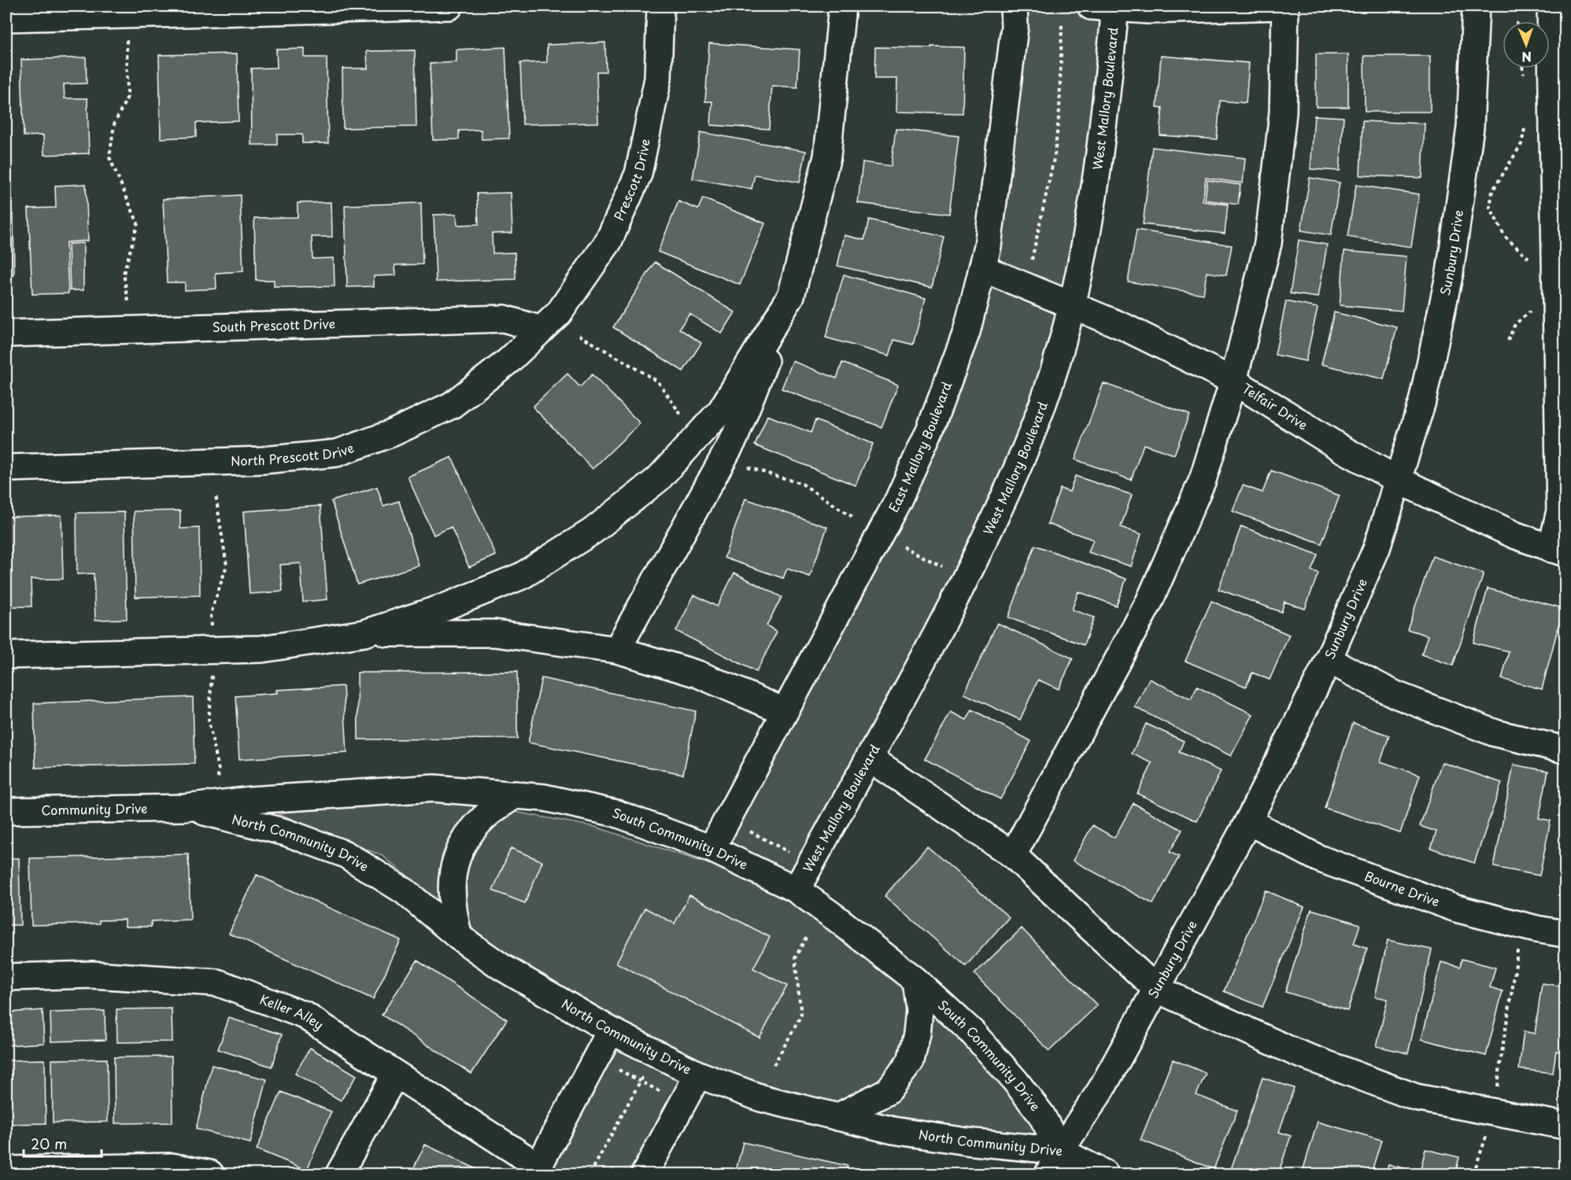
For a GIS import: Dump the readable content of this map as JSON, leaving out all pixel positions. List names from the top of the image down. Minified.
{"streets":{"street":["West Mallory Boulevard","Prescott Drive","Sunbury Drive","South Prescott Drive","Telfair Drive","East Mallory Boulevard","North Prescott Drive","Community Drive","South Community Drive","North Community Drive","Bourne Drive","Keller Alley"]},"crossings":[["West Mallory Boulevard","Telfair Drive"],["West Mallory Boulevard","South Community Drive"],["Prescott Drive","South Prescott Drive"],["Prescott Drive","North Prescott Drive"],["Sunbury Drive","Telfair Drive"],["Sunbury Drive","South Community Drive"],["Sunbury Drive","North Community Drive"],["Sunbury Drive","Bourne Drive"],["South Prescott Drive","North Prescott Drive"],["Telfair Drive","East Mallory Boulevard"],["East Mallory Boulevard","South Community Drive"],["Community Drive","South Community Drive"],["Community Drive","North Community Drive"],["South Community Drive","North Community Drive"]],"scale_bar":"20 m","north":"bottom"}
